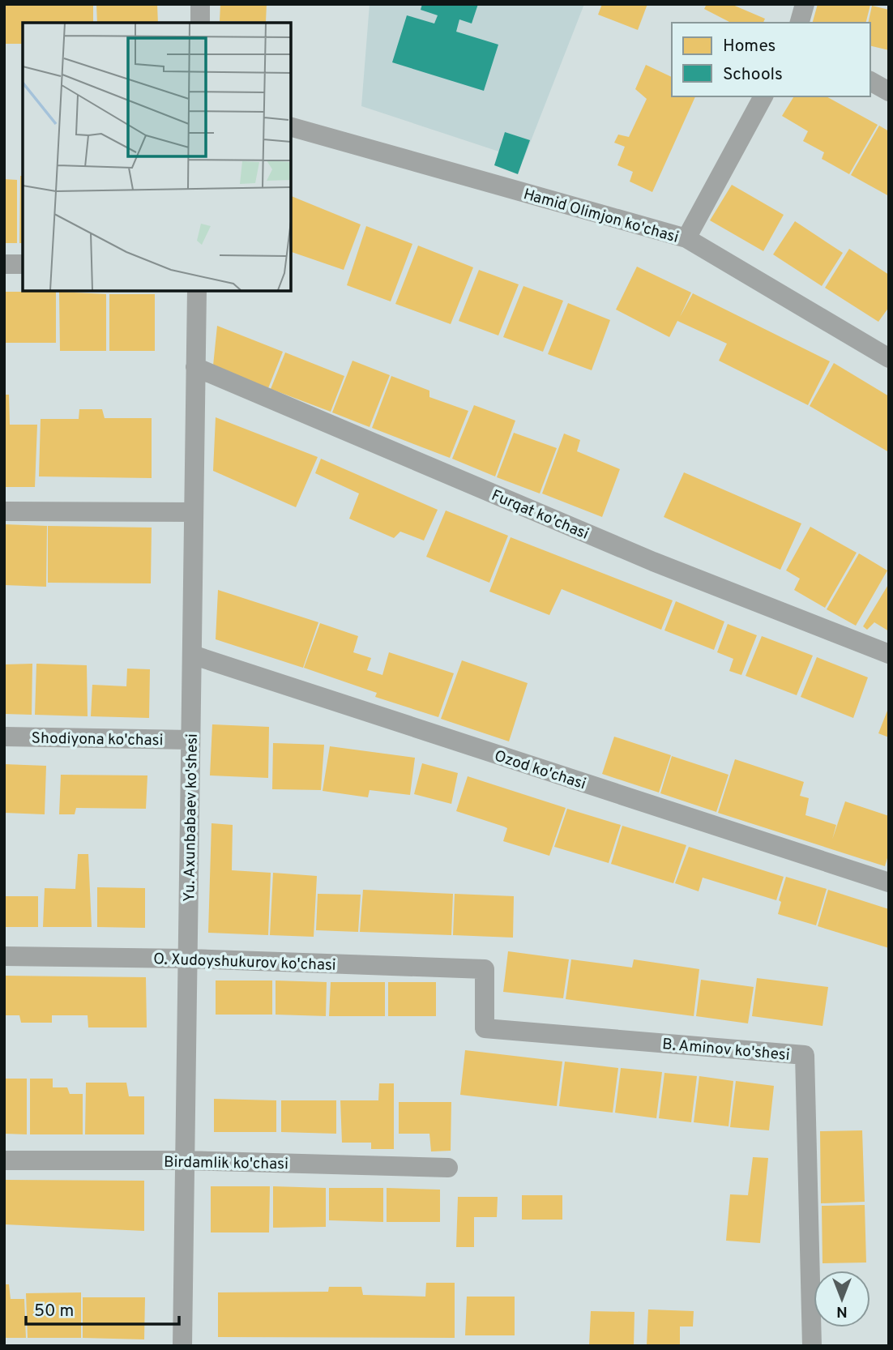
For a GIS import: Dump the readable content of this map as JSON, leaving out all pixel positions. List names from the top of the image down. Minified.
{"streets":{"street":["Hamid Olimjon ko'chasi","Furqat ko'chasi","Shodiyona ko'chasi","Ozod ko'chasi","Yu. Axunbabaev ko'shesi","O. Xudoyshukurov ko'chasi","B. Aminov ko'shesi","Birdamlik ko'chasi"]},"crossings":[["Furqat ko'chasi","Yu. Axunbabaev ko'shesi"],["Shodiyona ko'chasi","Yu. Axunbabaev ko'shesi"],["Ozod ko'chasi","Yu. Axunbabaev ko'shesi"],["Yu. Axunbabaev ko'shesi","O. Xudoyshukurov ko'chasi"],["Yu. Axunbabaev ko'shesi","Birdamlik ko'chasi"],["O. Xudoyshukurov ko'chasi","B. Aminov ko'shesi"]],"legend":["Homes","Schools"],"scale_bar":"50 m","north":"bottom"}
